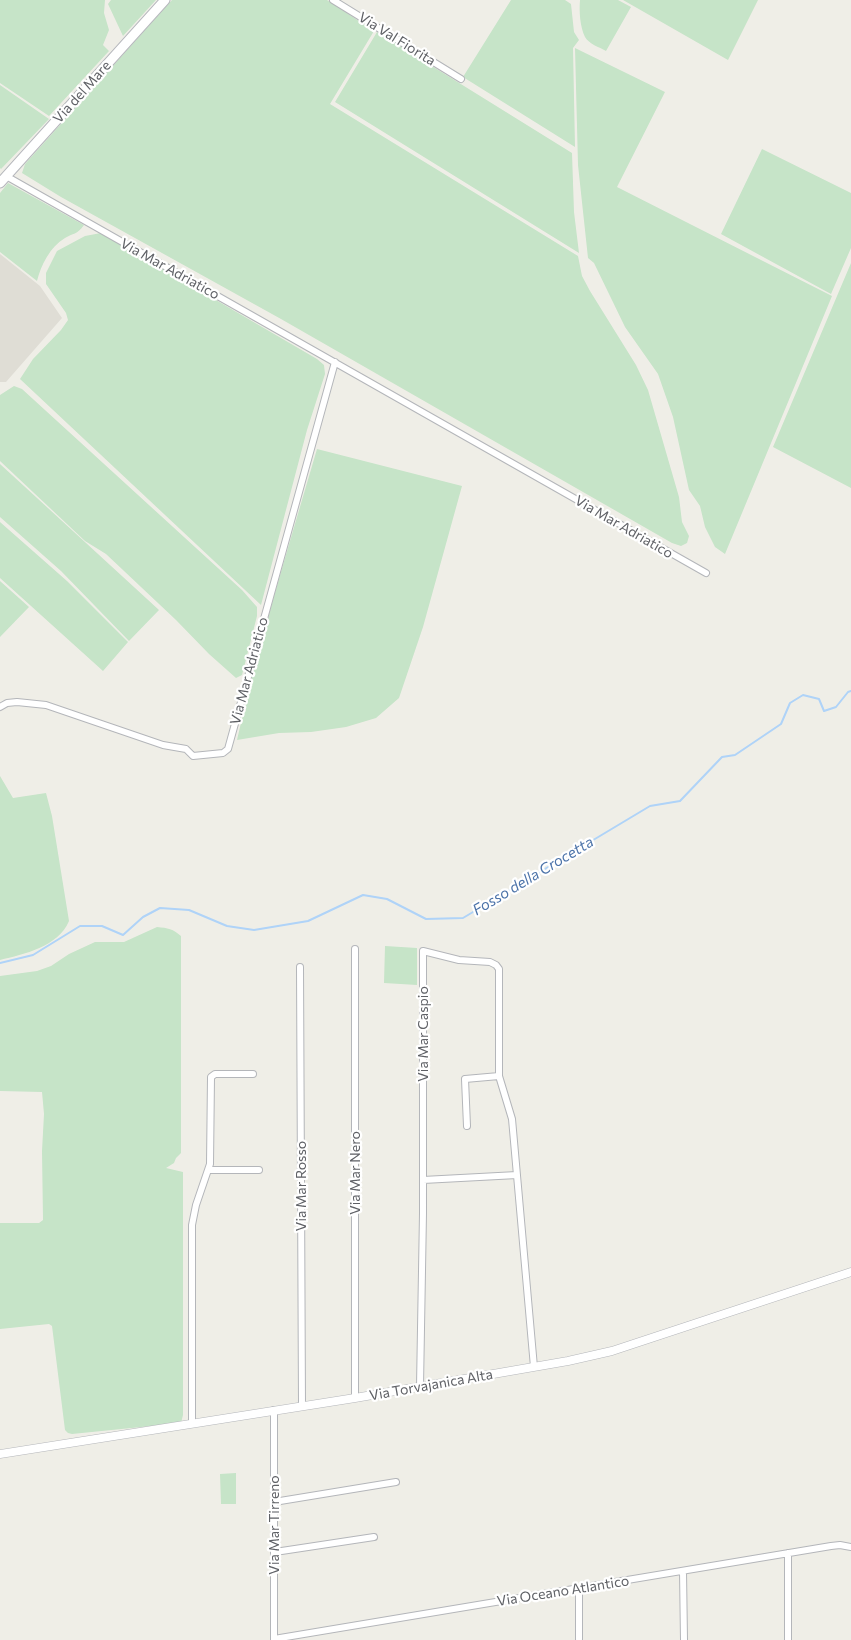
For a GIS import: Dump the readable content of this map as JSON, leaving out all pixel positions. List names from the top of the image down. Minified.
{"streets":{"main road":["Via del Mare"],"street":["Via Val Fiorita","Via Mar Adriatico","Via Mar Caspio","Via Mar Nero","Via Mar Rosso","Via Torvajanica Alta","Via Mar Tirreno","Via Oceano Atlantico"]},"crossings":[["Via del Mare","Via Mar Adriatico"],["Via Mar Caspio","Via Torvajanica Alta"],["Via Mar Nero","Via Torvajanica Alta"],["Via Mar Rosso","Via Torvajanica Alta"],["Via Torvajanica Alta","Via Mar Tirreno"],["Via Mar Tirreno","Via Oceano Atlantico"]],"water":["Fosso della Crocetta"]}
